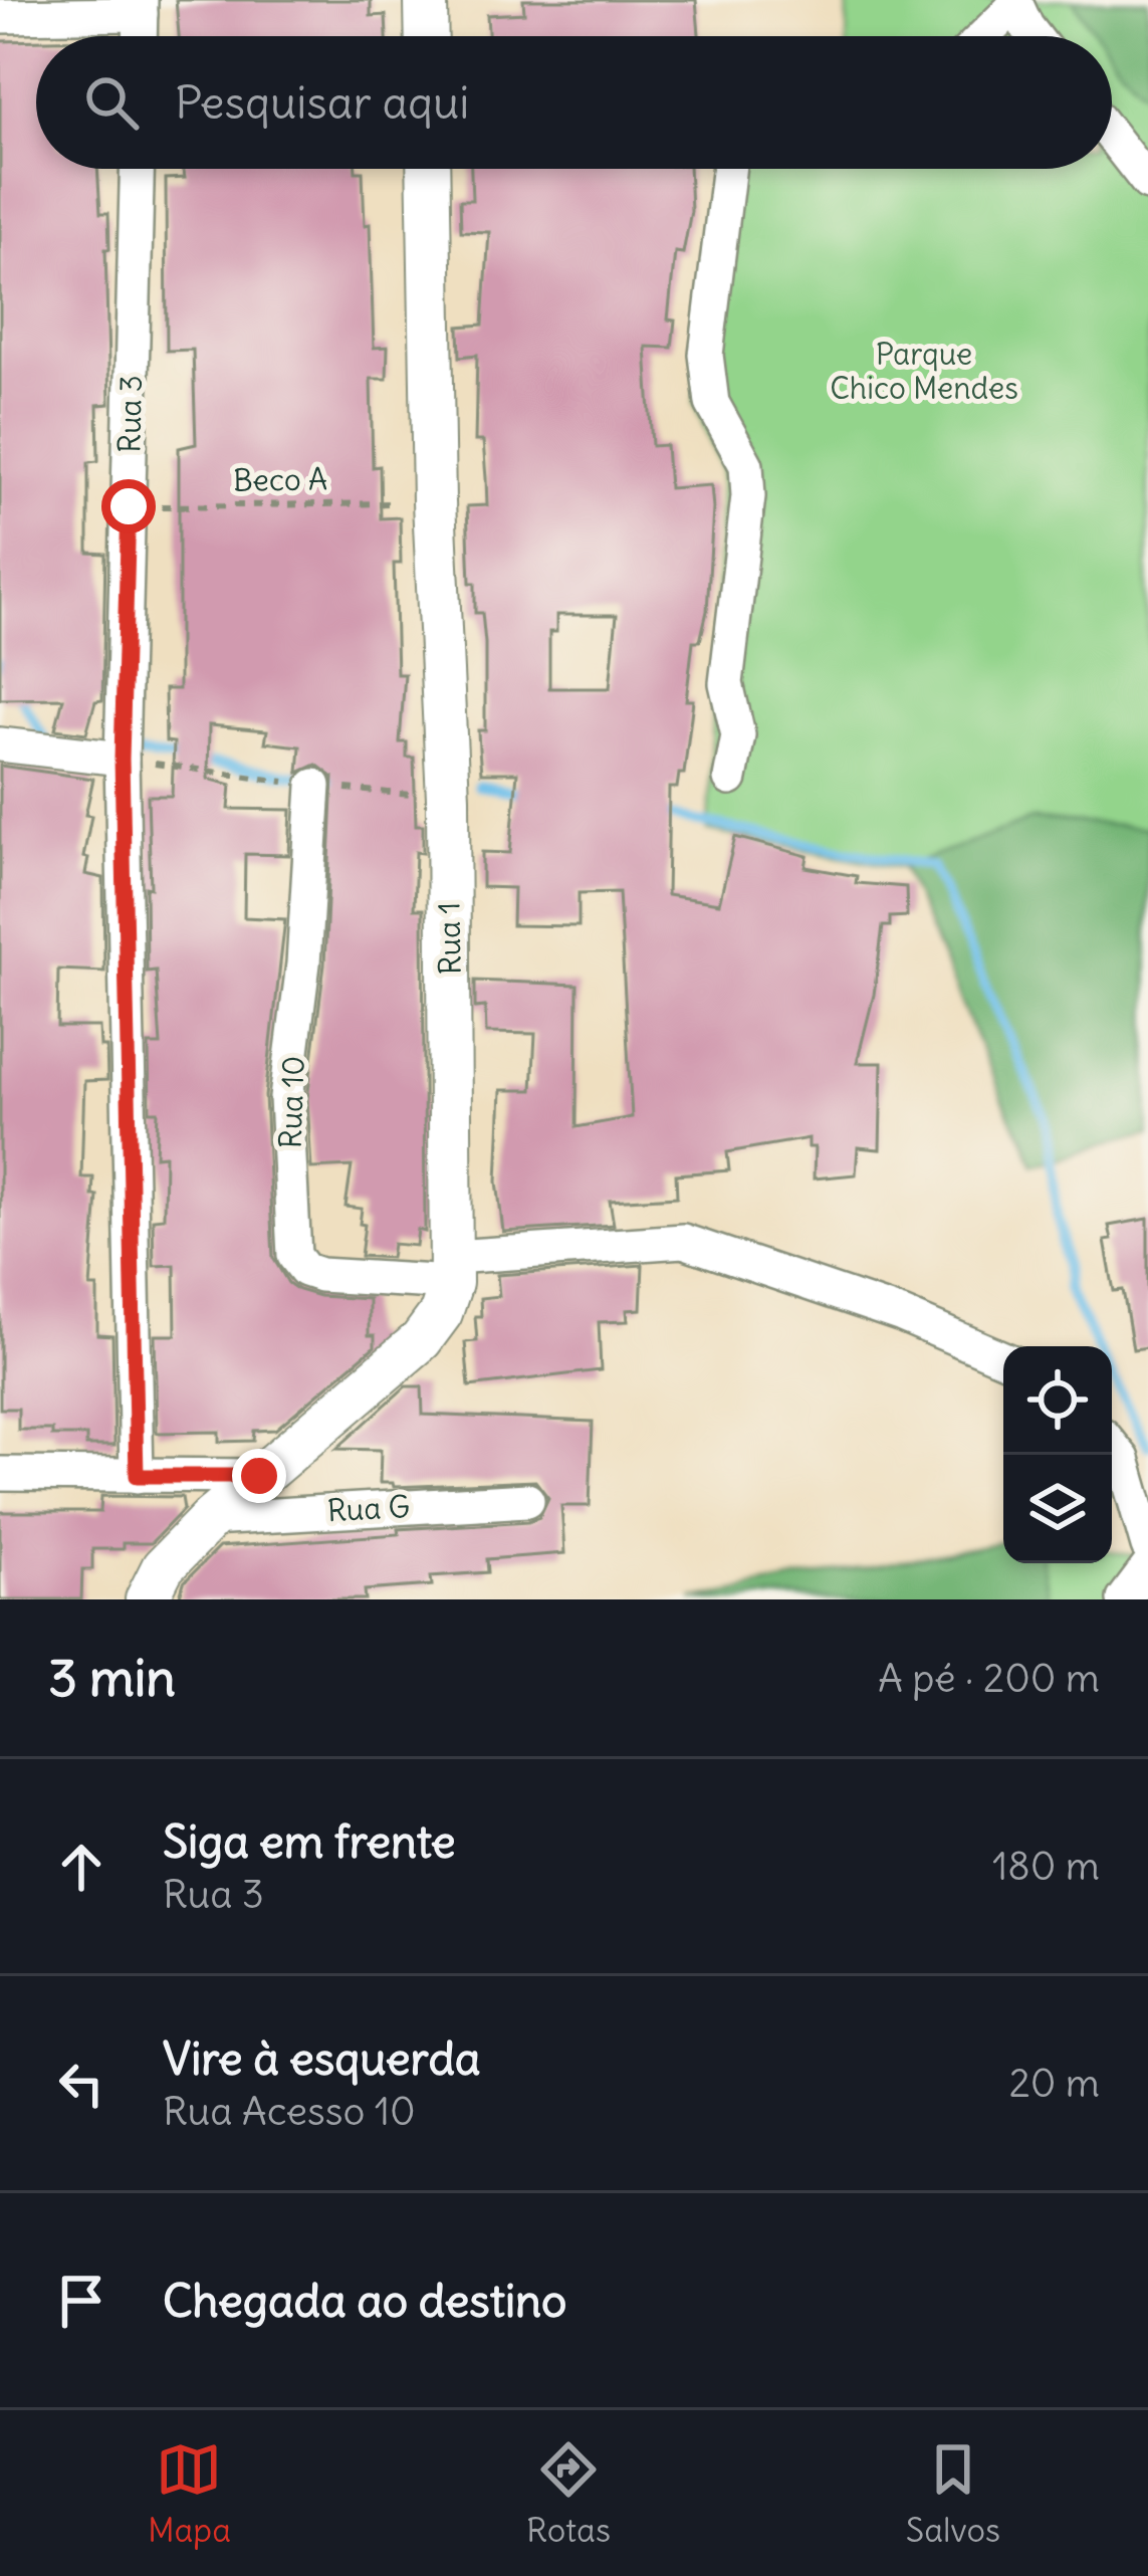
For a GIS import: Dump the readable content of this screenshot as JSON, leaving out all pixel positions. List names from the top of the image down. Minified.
{"streets":{"street":["Rua 3","Rua 1","Rua 10","Rua G"],"path":["Beco A"]},"crossings":[["Rua 3","Beco A"],["Beco A","Rua 1"],["Rua 1","Rua 10"],["Rua 1","Rua G"]],"parks":["Parque Chico Mendes"],"page":{"search":"Pesquisar aqui","heading":["3 min","A pé · 200 m"],"list":[["Siga em frente","Rua 3","180 m"],["Vire à esquerda","Rua Acesso 10","20 m"],"Chegada ao destino"],"nav":["Mapa","Rotas","Salvos"]}}
